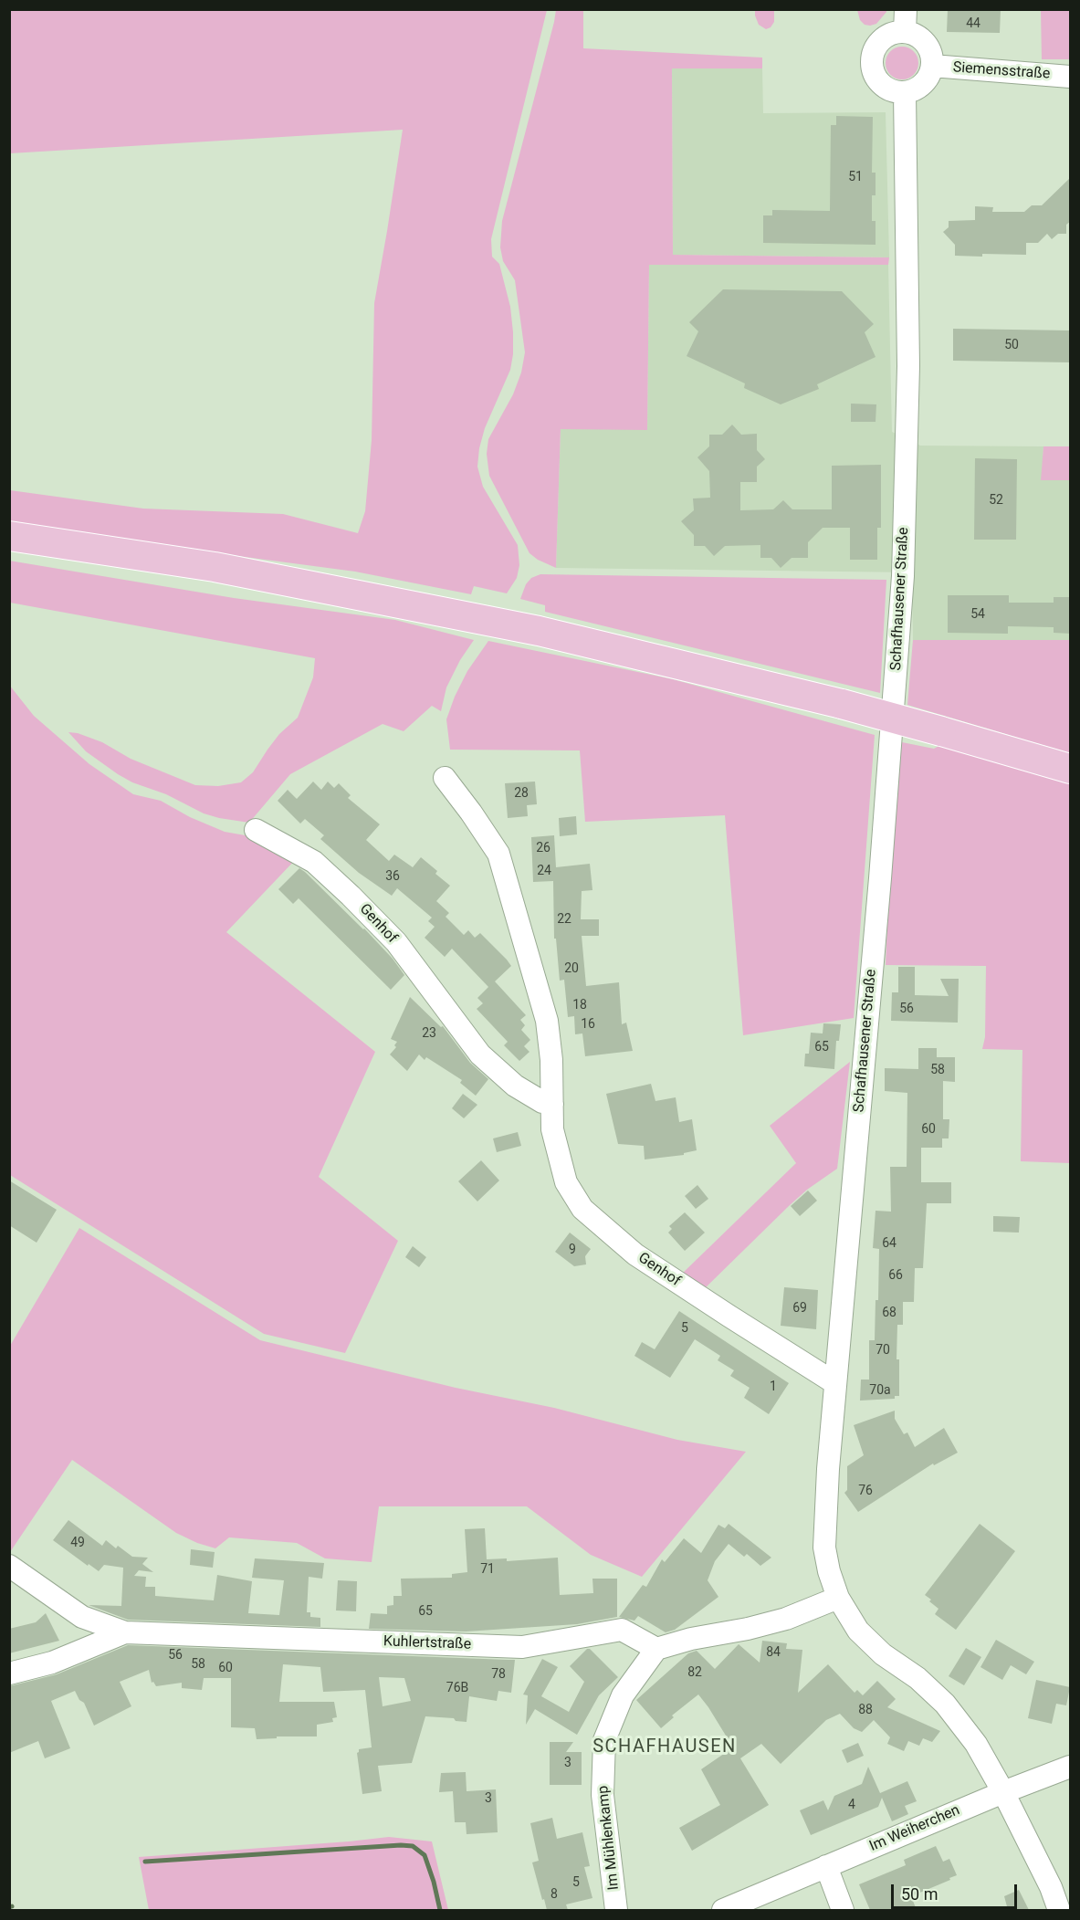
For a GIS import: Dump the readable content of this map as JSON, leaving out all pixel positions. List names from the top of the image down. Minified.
{"streets":{"street":["Siemensstraße","Schafhausener Straße","Genhof","Kuhlertstraße","Im Weiherchen","Im Mühlenkamp"]},"crossings":[["Siemensstraße","Schafhausener Straße"],["Schafhausener Straße","Genhof"],["Schafhausener Straße","Im Weiherchen"],["Kuhlertstraße","Im Mühlenkamp"]],"districts":["SCHAFHAUSEN"],"house_numbers":["44","51","50","52","54","28","26","24","36","22","20","18","56","16","23","65","58","60","64","9","66","69","68","5","70","1","70a","76","49","71","65","84","56","58","60","82","78","76B","88","3","3","4","5","8"],"scale_bar":"50 m"}
